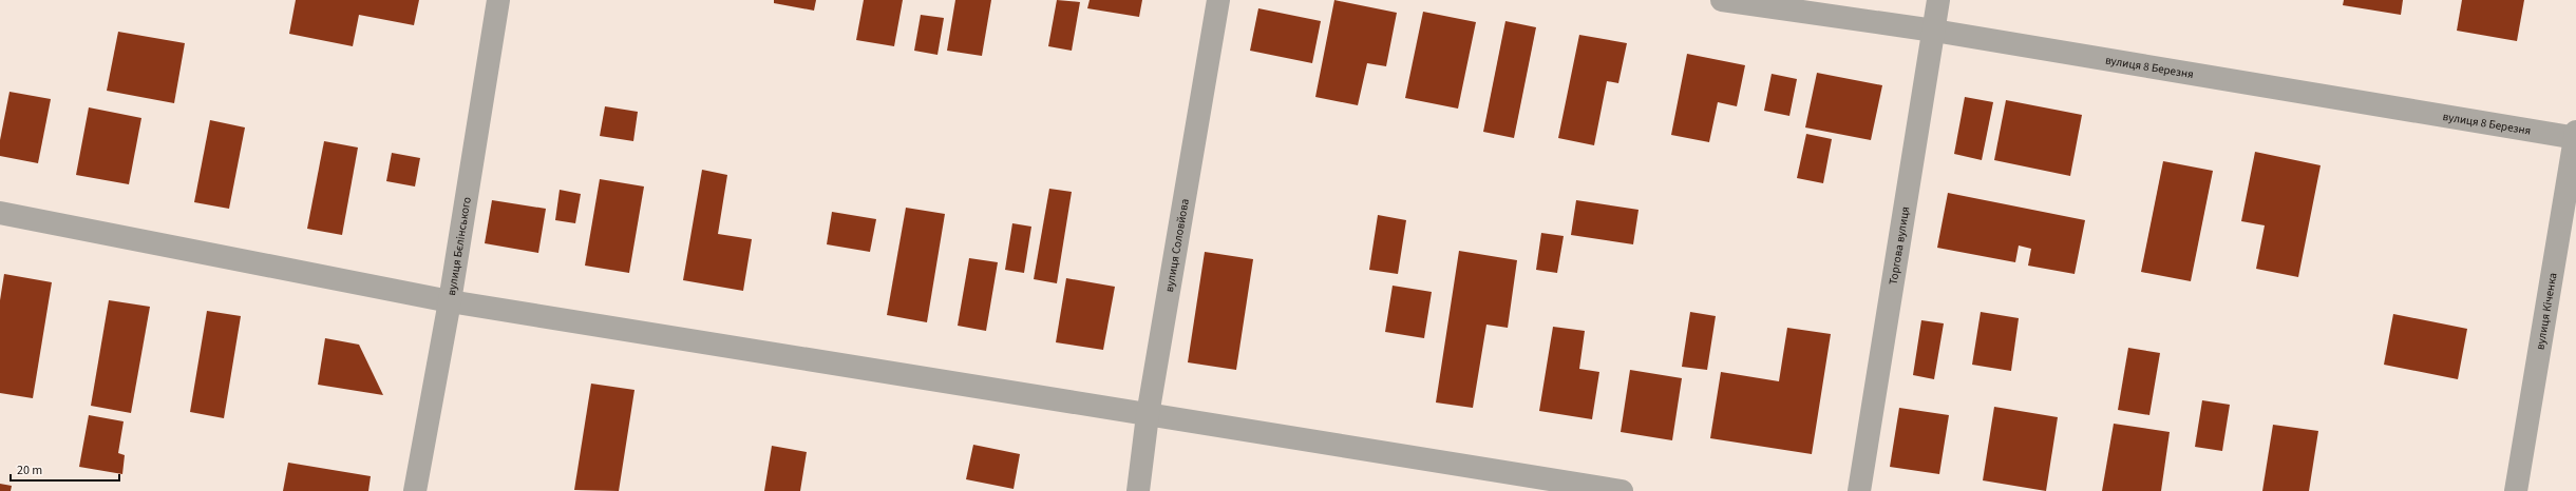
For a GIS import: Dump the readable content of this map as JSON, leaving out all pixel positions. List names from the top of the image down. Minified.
{"streets":{"street":["вулиця 8 Березня","вулиця Бєлінського","вулиця Соловйова","Торгова вулиця","вулиця Кіченка"]},"crossings":[["вулиця 8 Березня","Торгова вулиця"],["вулиця 8 Березня","вулиця Кіченка"]],"scale_bar":"20 m"}
